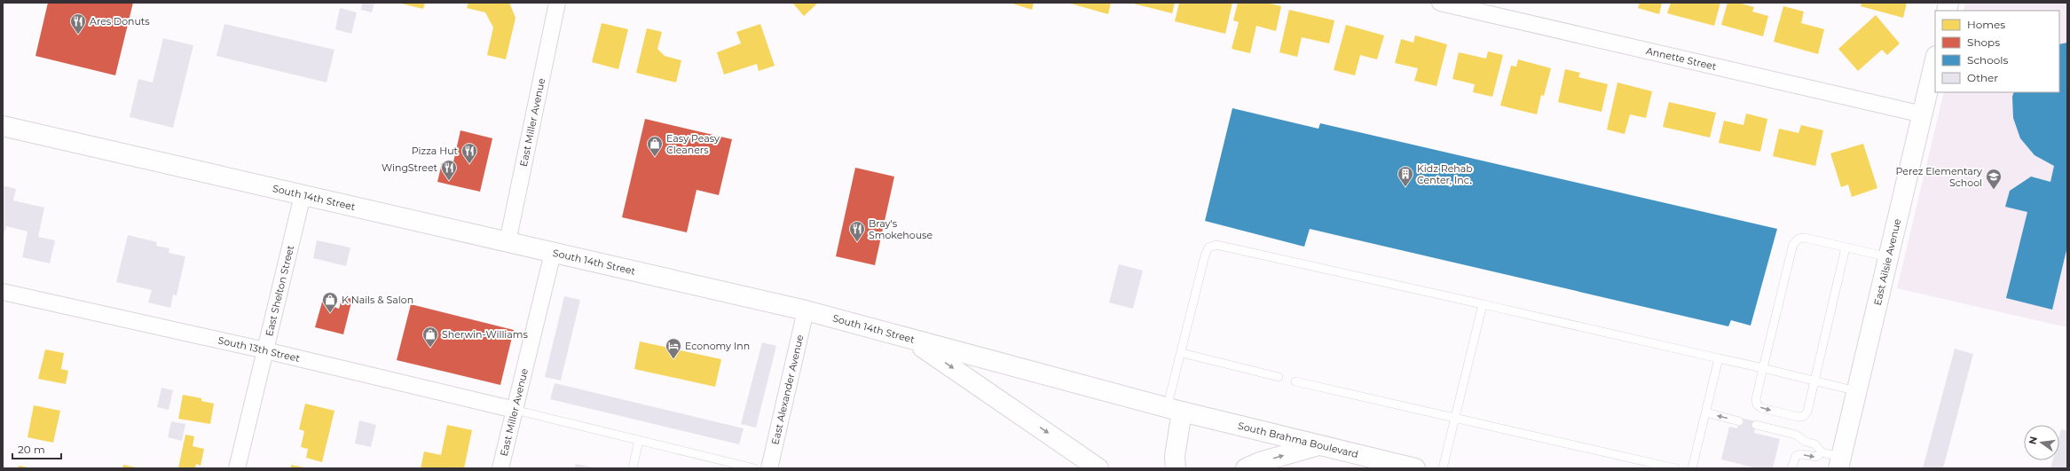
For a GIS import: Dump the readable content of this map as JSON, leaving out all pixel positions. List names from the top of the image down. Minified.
{"streets":{"main road":["South 14th Street","East Ailsie Avenue","South Brahma Boulevard"],"street":["Annette Street","East Miller Avenue","East Shelton Street","South 13th Street","East Alexander Avenue"]},"crossings":[["Annette Street","East Ailsie Avenue"],["East Miller Avenue","South 14th Street"],["East Miller Avenue","South 13th Street"],["South 14th Street","East Shelton Street"],["South 14th Street","East Alexander Avenue"],["South 14th Street","South Brahma Boulevard"],["East Shelton Street","South 13th Street"]],"places":{"restaurant":["Ares Donuts","Pizza Hut","WingStreet","Bray's Smokehouse"],"shop":["Easy Peasy Cleaners","K Nails & Salon","Sherwin-Williams"],"building":["Kidz Rehab Center, Inc."],"school or university":["Perez Elementary School"],"hotel":["Economy Inn"]},"legend":["Homes","Shops","Schools","Other"],"scale_bar":"20 m","north":"left"}
